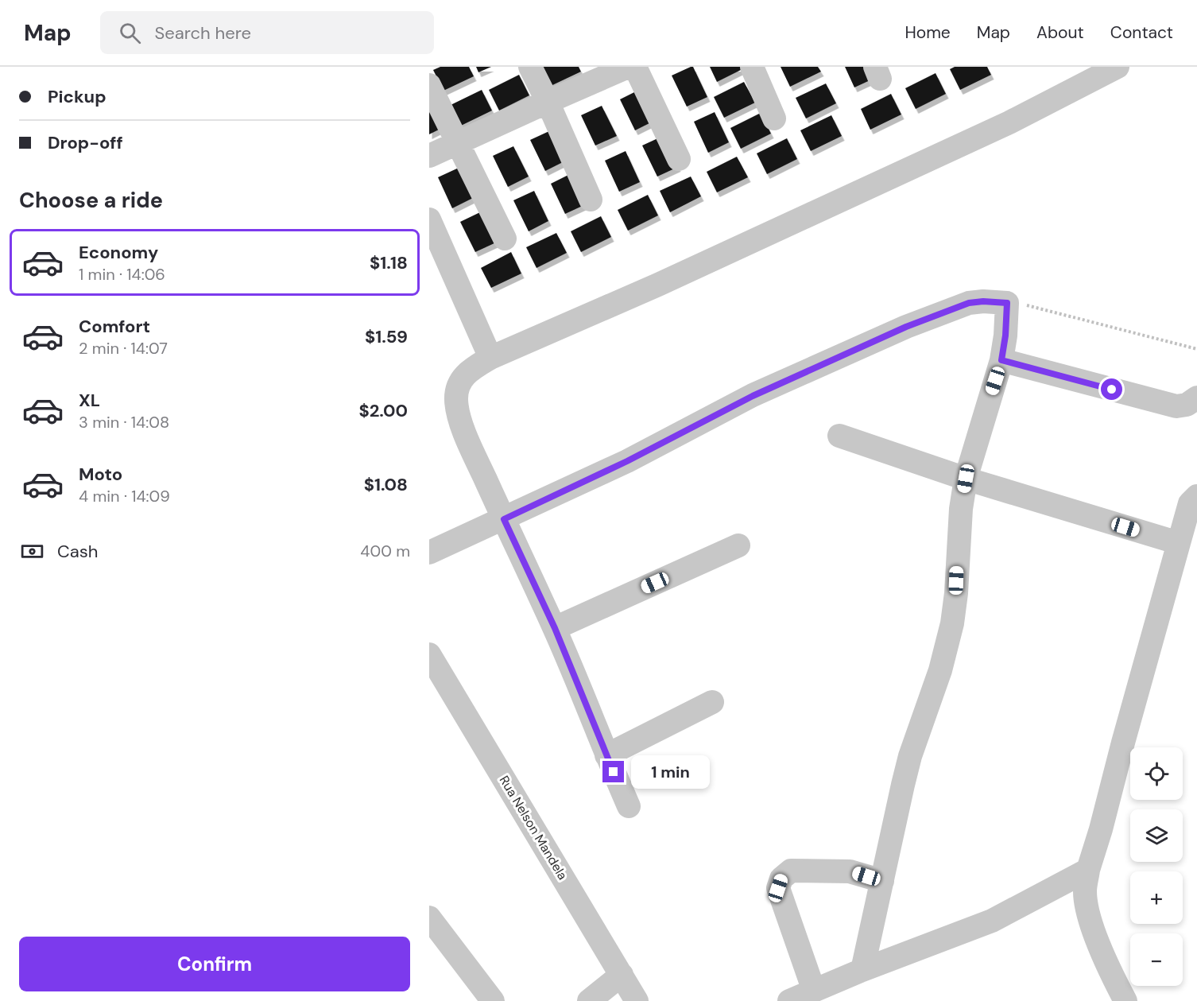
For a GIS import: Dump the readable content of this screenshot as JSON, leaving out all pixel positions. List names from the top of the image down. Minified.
{"streets":{"street":["Rua Nelson Mandela"]},"page":{"header":"Map","search":"Search here","nav":["Home","Map","About","Contact"],"banner":["Pickup","Drop-off"],"heading":"Choose a ride","list":[{"name":"Economy","note":"1 min · 14:06","value":"$1.18"},{"name":"Comfort","note":"2 min · 14:07","value":"$1.59"},{"name":"XL","note":"3 min · 14:08","value":"$2.00"},{"name":"Moto","note":"4 min · 14:09","value":"$1.08"}],"pay":["Cash","400 m"],"map_buttons":["+","−"],"bubble":"1 min","buttons":"Confirm"}}
